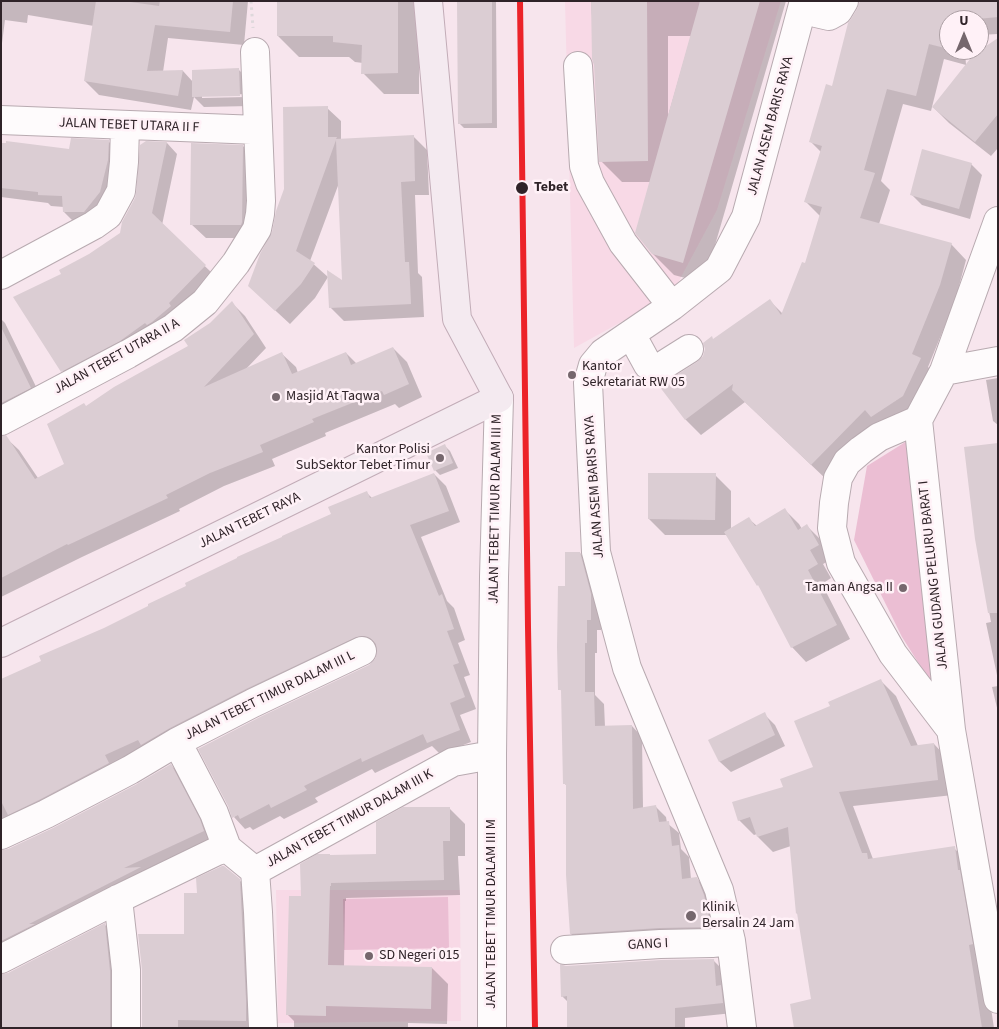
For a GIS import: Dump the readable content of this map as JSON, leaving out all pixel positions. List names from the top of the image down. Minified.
{"streets":{"main road":["JALAN TEBET TIMUR DALAM III M","JALAN TEBET RAYA"],"street":["JALAN TEBET UTARA II F","JALAN ASEM BARIS RAYA","JALAN TEBET UTARA II A","JALAN GUDANG PELURU BARAT I","JALAN TEBET TIMUR DALAM III L","JALAN TEBET TIMUR DALAM III K","GANG I"]},"crossings":[["JALAN TEBET UTARA II F","JALAN TEBET UTARA II A"],["JALAN ASEM BARIS RAYA","GANG I"],["JALAN TEBET TIMUR DALAM III M","JALAN TEBET RAYA"],["JALAN TEBET TIMUR DALAM III M","JALAN TEBET TIMUR DALAM III K"],["JALAN TEBET TIMUR DALAM III L","JALAN TEBET TIMUR DALAM III K"]],"places":["Tebet","Kantor Sekretariat RW 05","Masjid At Taqwa","Kantor Polisi SubSektor Tebet Timur","Taman Angsa II","Klinik Bersalin 24 Jam","SD Negeri 015"],"north":"top"}
